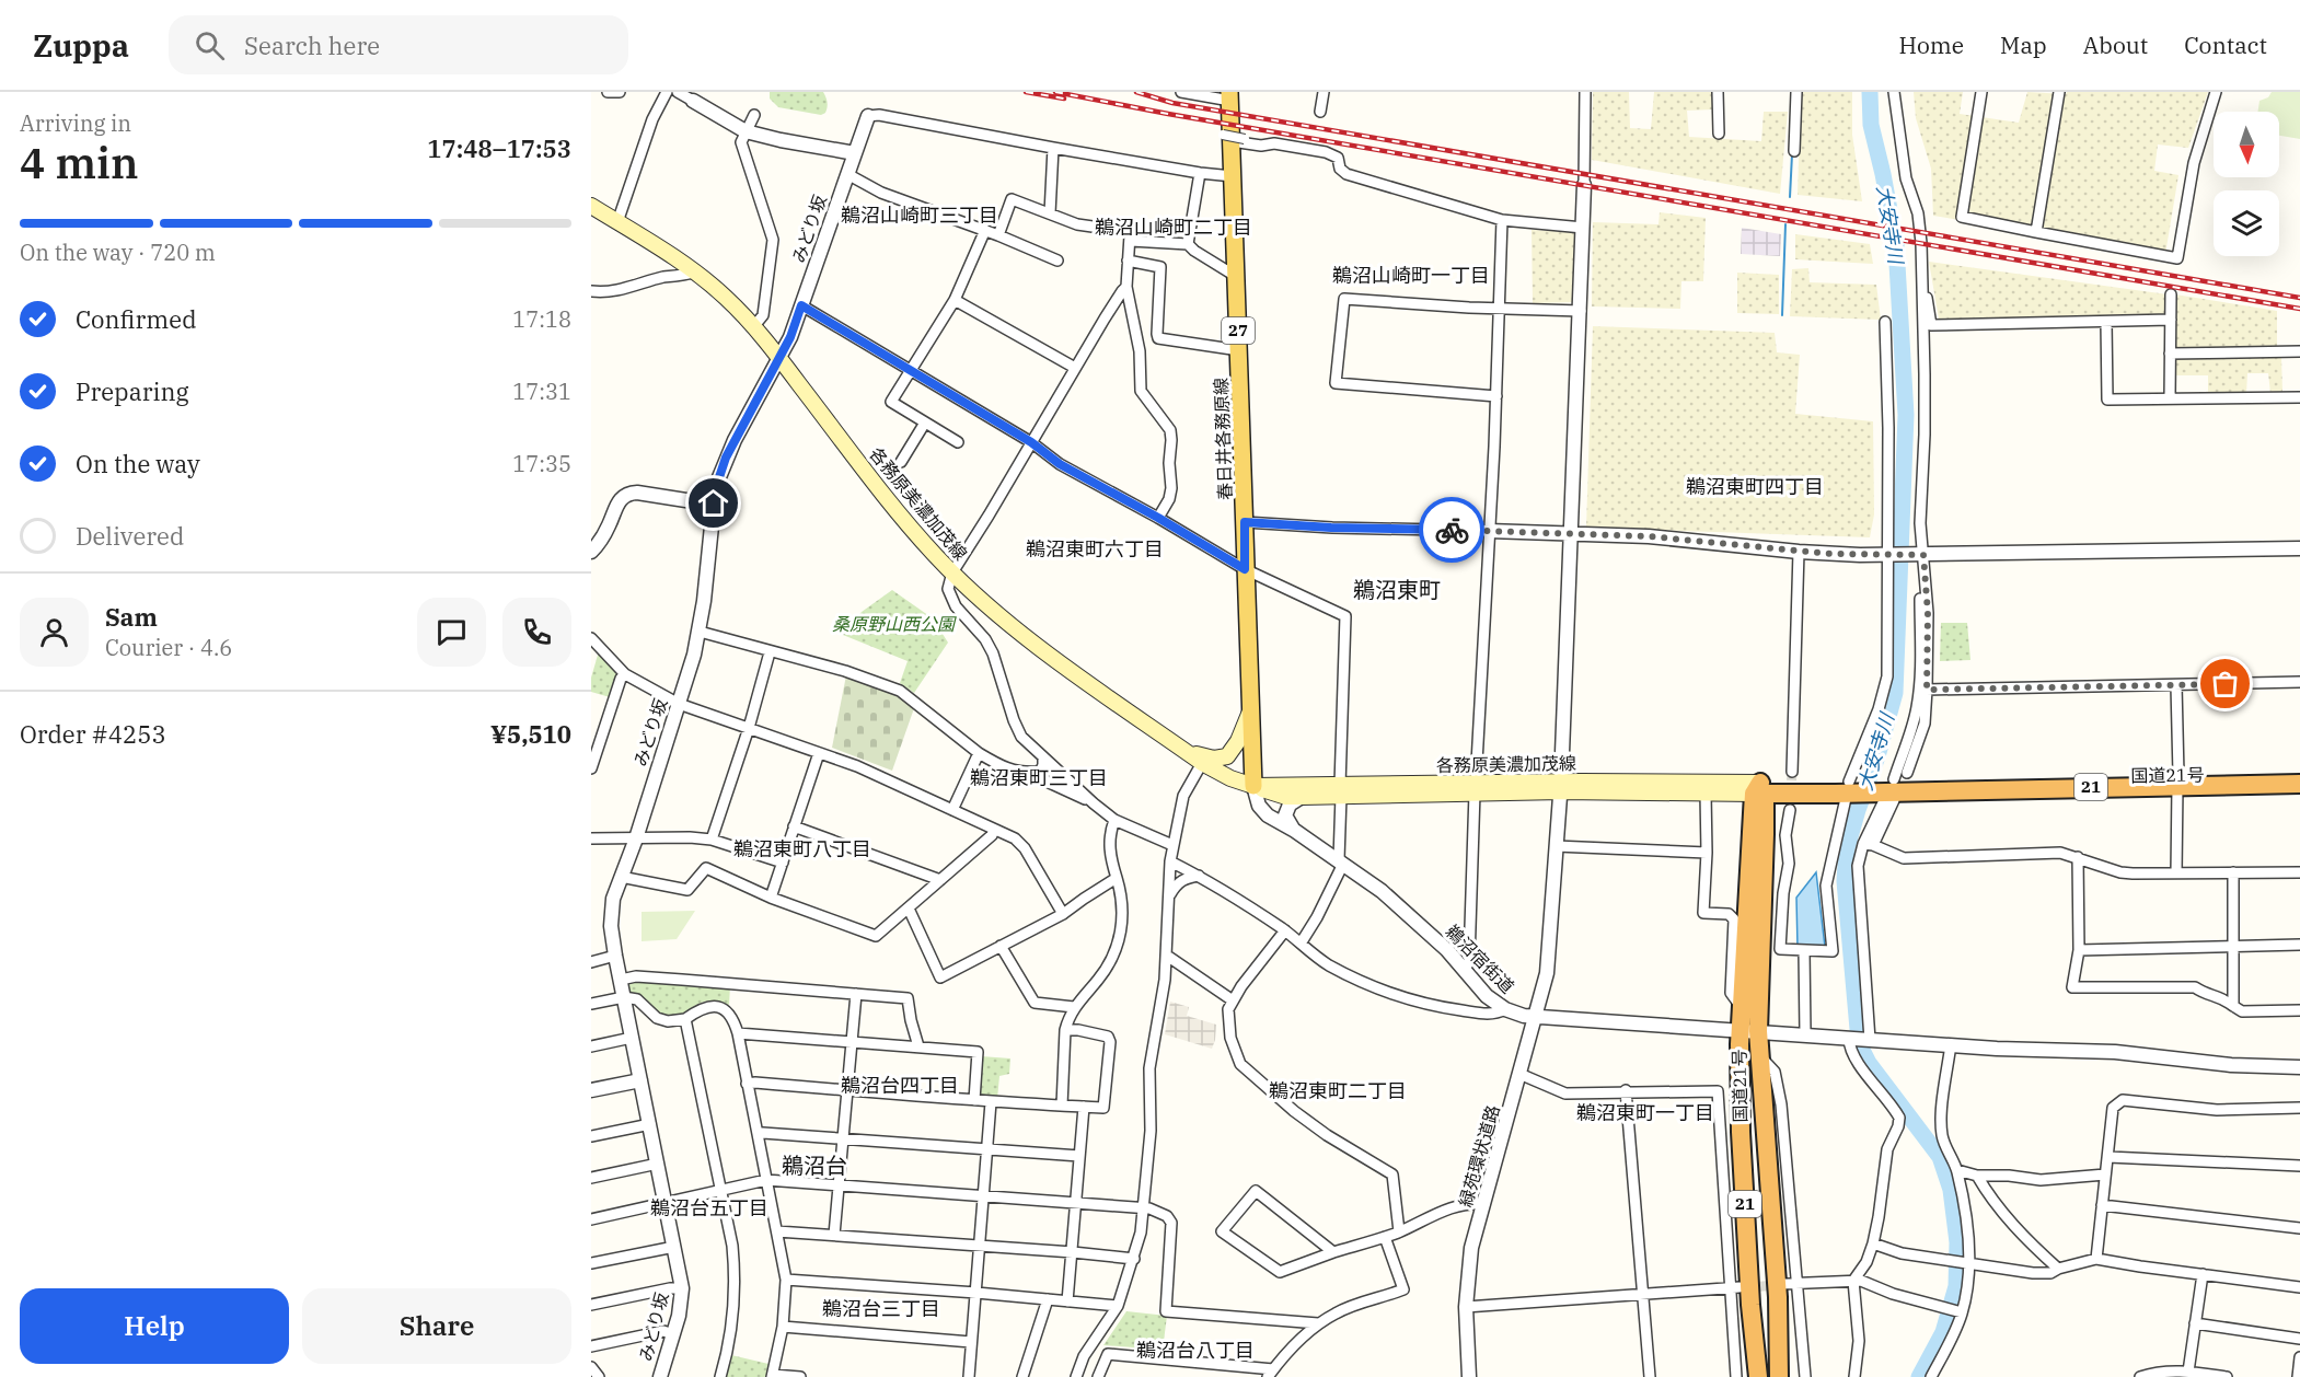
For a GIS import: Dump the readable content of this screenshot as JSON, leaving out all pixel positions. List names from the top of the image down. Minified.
{"streets":{"highway":["国道21号","21"],"main road":["27","春日井各務原線","各務原美濃加茂線"],"street":["みどり坂","鵜沼宿街道","緑苑環状道路"]},"crossings":[["みどり坂","各務原美濃加茂線"],["春日井各務原線","各務原美濃加茂線"],["春日井各務原線","鵜沼宿街道"],["各務原美濃加茂線","国道21号"],["各務原美濃加茂線","鵜沼宿街道"],["各務原美濃加茂線","緑苑環状道路"],["国道21号","鵜沼宿街道"],["鵜沼宿街道","緑苑環状道路"]],"districts":["鵜沼山崎町三丁目","鵜沼山崎町二丁目","鵜沼山崎町一丁目","鵜沼東町四丁目","鵜沼東町六丁目","鵜沼東町","鵜沼東町三丁目","鵜沼東町八丁目","鵜沼台四丁目","鵜沼東町二丁目","鵜沼東町一丁目","鵜沼台","鵜沼台五丁目","鵜沼台三丁目","鵜沼台八丁目"],"water":["大安寺川"],"parks":["桑原野山西公園"],"north":"bottom","page":{"header":"Zuppa","search":"Search here","nav":["Home","Map","About","Contact"],"heading":["4 min","Arriving in","17:48–17:53"],"panel":["Sam","Courier · 4.6","Order #4253","¥5,510"],"bar":"On the way · 720 m","list":[["Confirmed","17:18"],["Preparing","17:31"],["On the way","17:35"],"Delivered"],"buttons":["Help","Share"]}}
